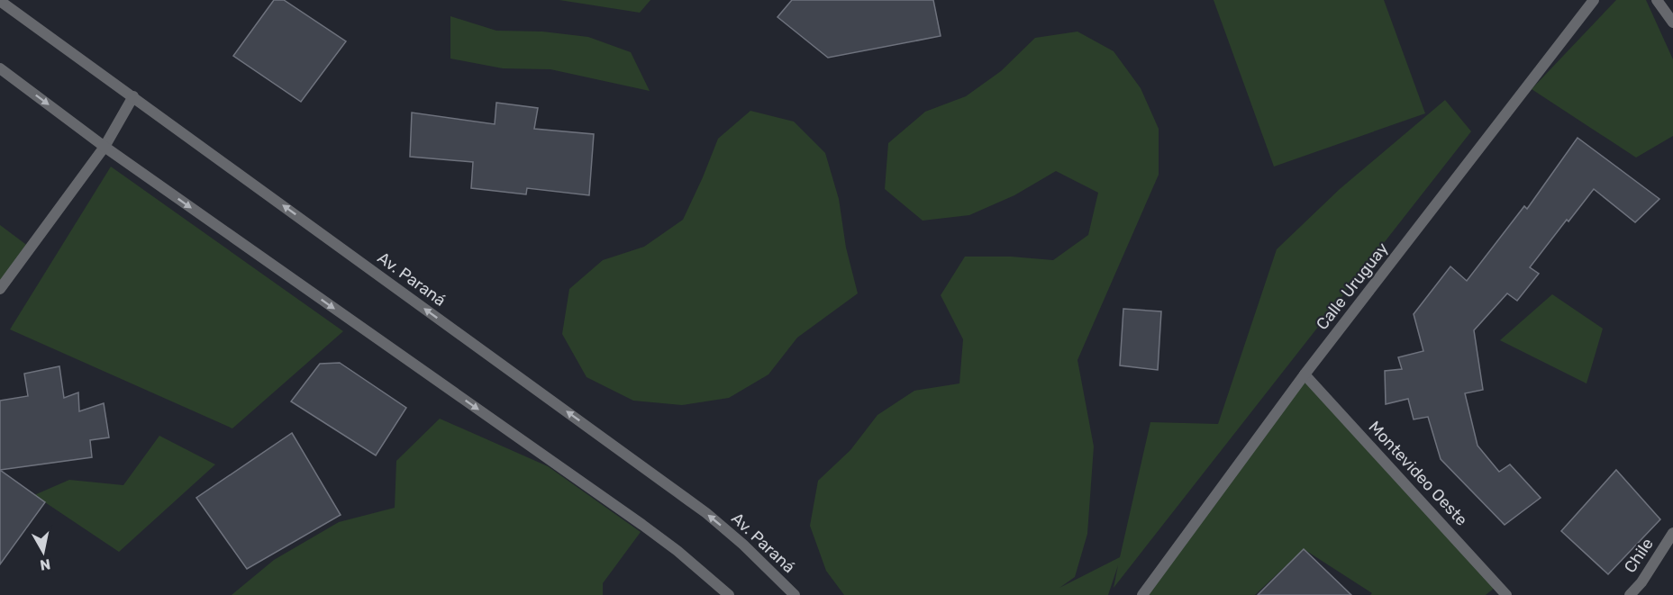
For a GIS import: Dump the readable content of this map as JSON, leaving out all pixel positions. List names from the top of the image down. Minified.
{"streets":{"street":["Av. Paraná","Calle Uruguay","Montevideo Oeste","Chile"]},"crossings":[["Calle Uruguay","Montevideo Oeste"]],"north":"bottom"}
